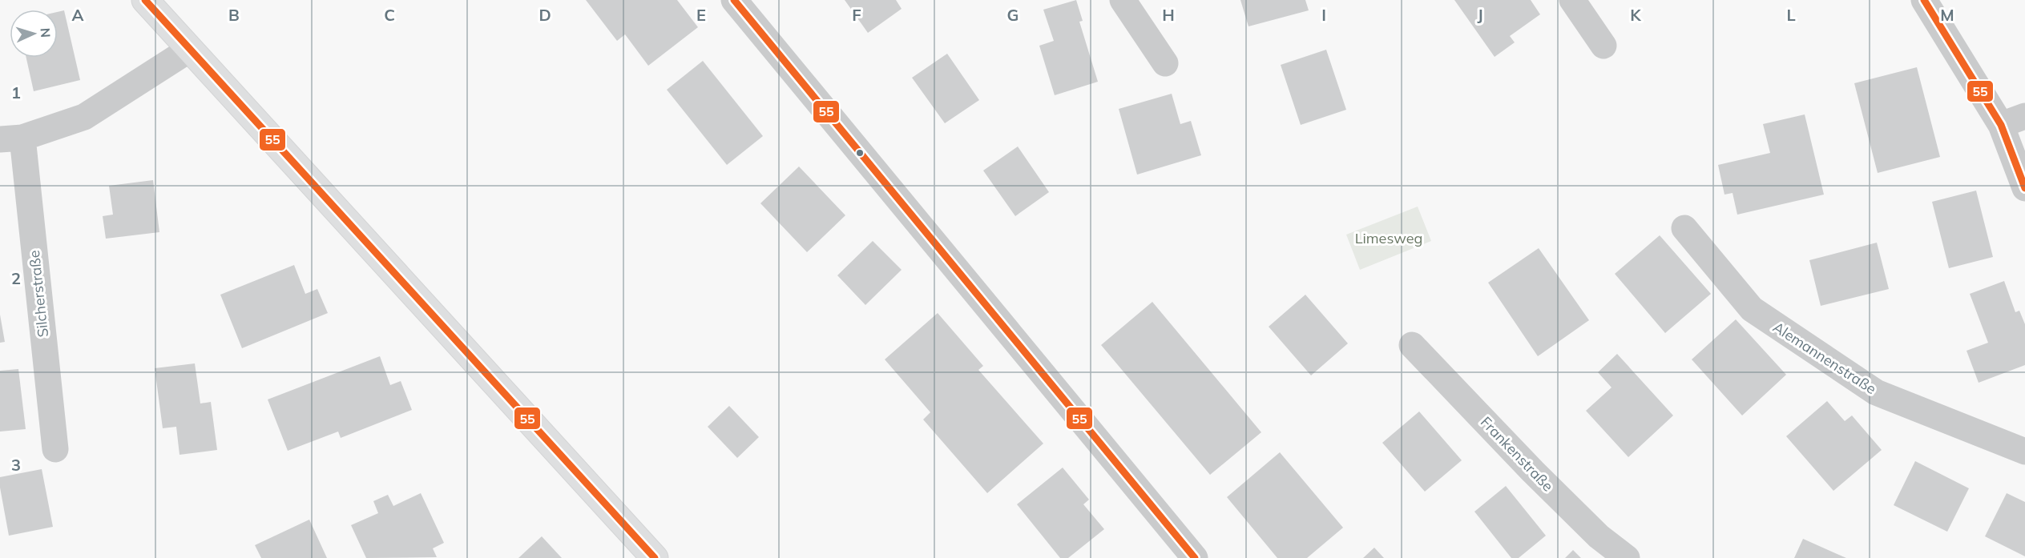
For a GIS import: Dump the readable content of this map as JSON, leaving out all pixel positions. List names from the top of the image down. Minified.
{"streets":{"street":["Silcherstraße","Alemannenstraße","Frankenstraße"]},"parks":["Limesweg"],"lines":["transit line 55"],"north":"right","grid":{"columns":["A","B","C","D","E","F","G","H","I","J","K","L","M"],"rows":["1","2","3"]}}
